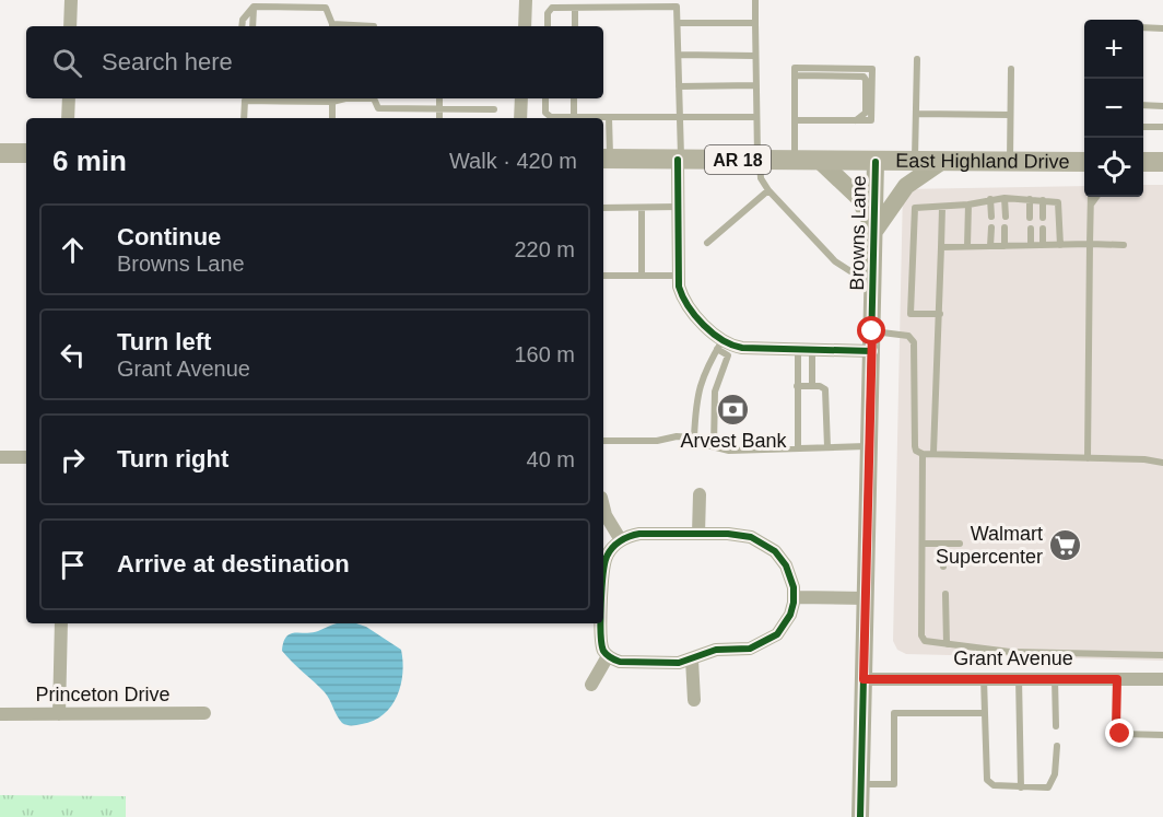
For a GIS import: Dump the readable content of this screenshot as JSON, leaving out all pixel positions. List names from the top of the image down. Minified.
{"streets":{"main road":["AR 18","East Highland Drive"],"street":["Browns Lane","Grant Avenue","Princeton Drive"]},"crossings":[["East Highland Drive","Browns Lane"],["Browns Lane","Grant Avenue"]],"places":{"bank":["Arvest Bank"],"supermarket":["Walmart Supercenter"]},"page":{"map_buttons":["+","−"],"search":"Search here","heading":["6 min","Walk · 420 m"],"list":[["Continue","Browns Lane","220 m"],["Turn left","Grant Avenue","160 m"],["Turn right","40 m"],"Arrive at destination"]}}
